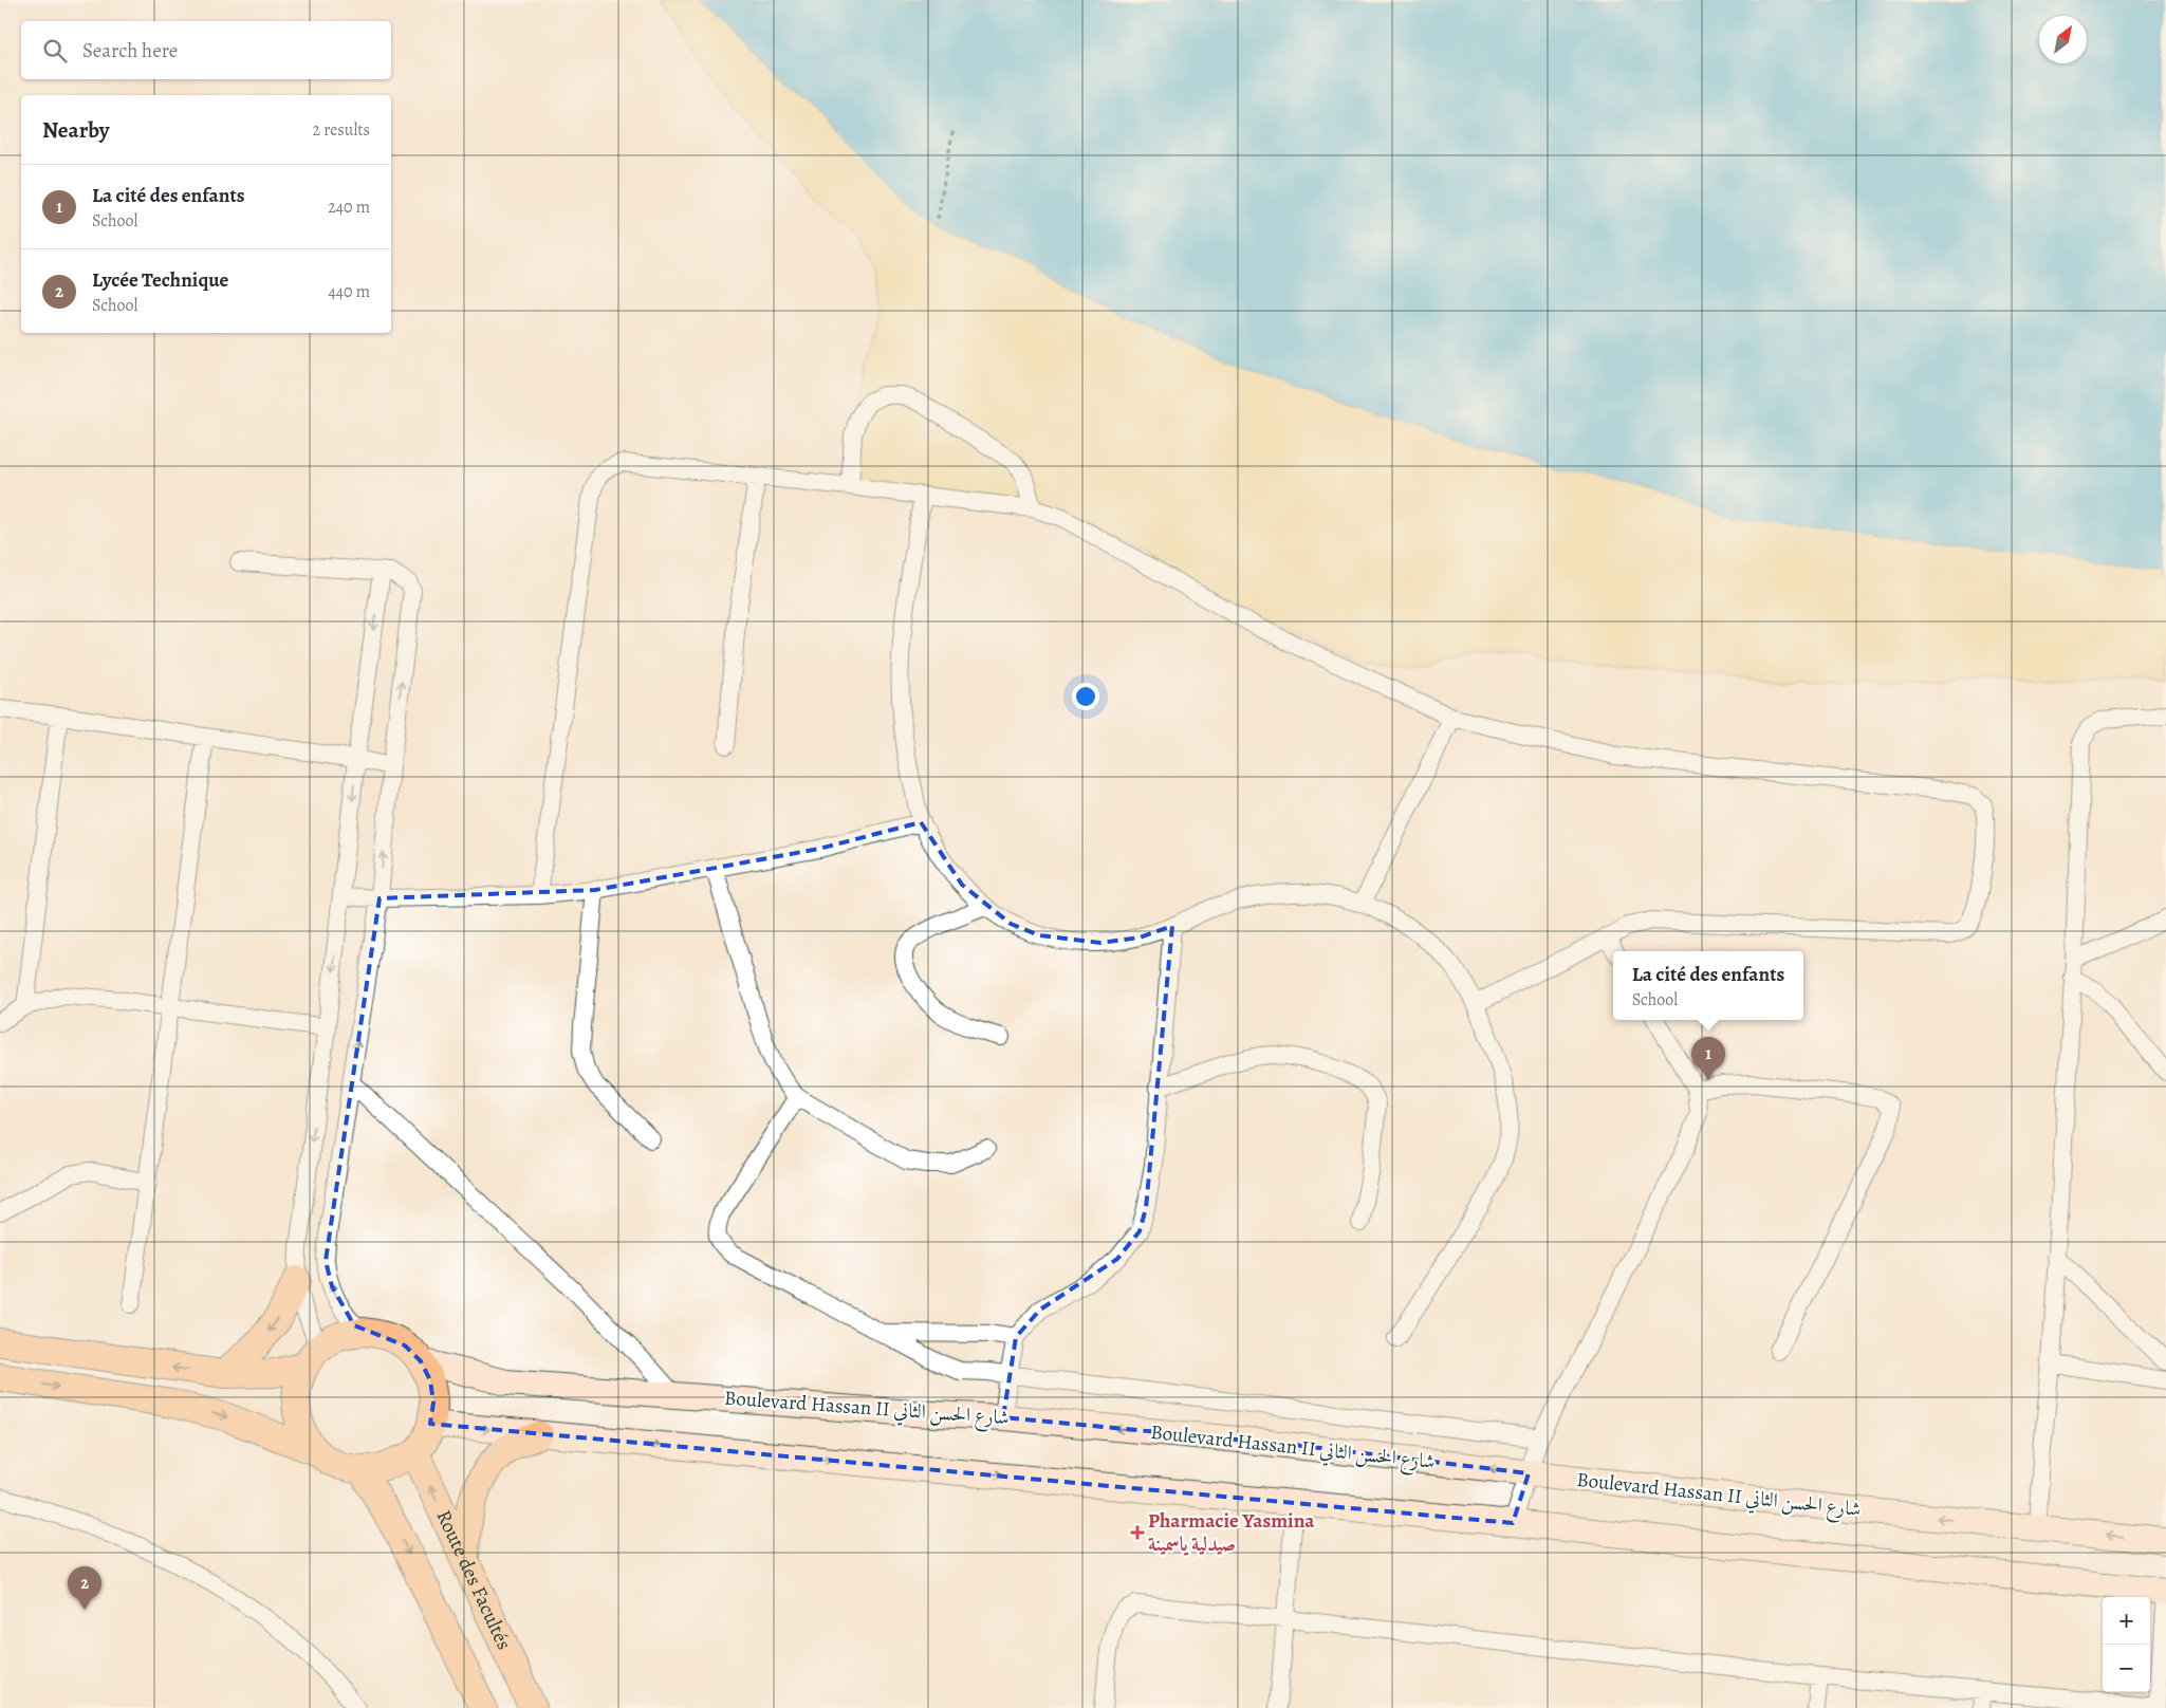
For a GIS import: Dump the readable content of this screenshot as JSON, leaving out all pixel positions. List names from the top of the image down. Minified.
{"streets":{"main road":["Boulevard Hassan II شارع الحسن الثاني","Route des Facultés"]},"crossings":[["Boulevard Hassan II شارع الحسن الثاني","Route des Facultés"]],"places":{"health":["Pharmacie Yasmina صيدلية ياسمينة"]},"north":"top right","page":{"search":"Search here","heading":["Nearby","2 results"],"list":[{"mark":"1","name":"La cité des enfants","note":"School","value":"240 m"},{"mark":"2","name":"Lycée Technique","note":"School","value":"440 m"}],"popup":["La cité des enfants","School"],"pins":["1","2"],"map_buttons":["+","−"]}}
